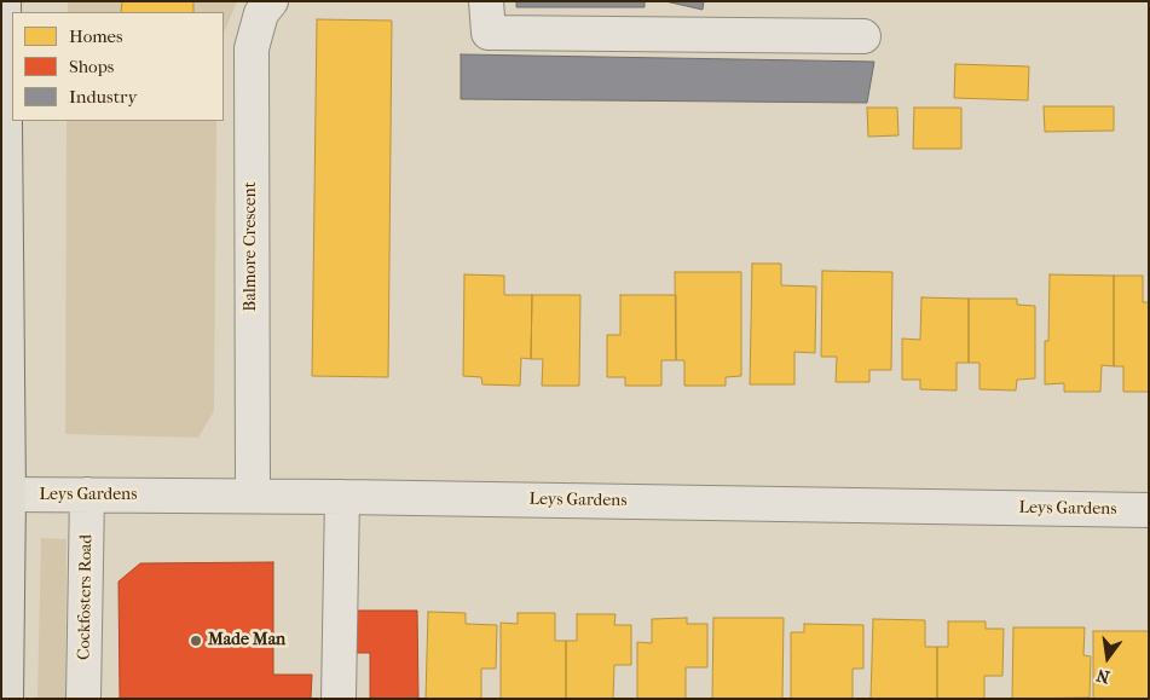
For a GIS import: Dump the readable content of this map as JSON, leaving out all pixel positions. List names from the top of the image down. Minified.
{"streets":{"street":["Balmore Crescent","Leys Gardens","Cockfosters Road"]},"crossings":[["Balmore Crescent","Leys Gardens"],["Leys Gardens","Cockfosters Road"]],"places":["Made Man"],"legend":["Homes","Shops","Industry"],"north":"bottom"}
